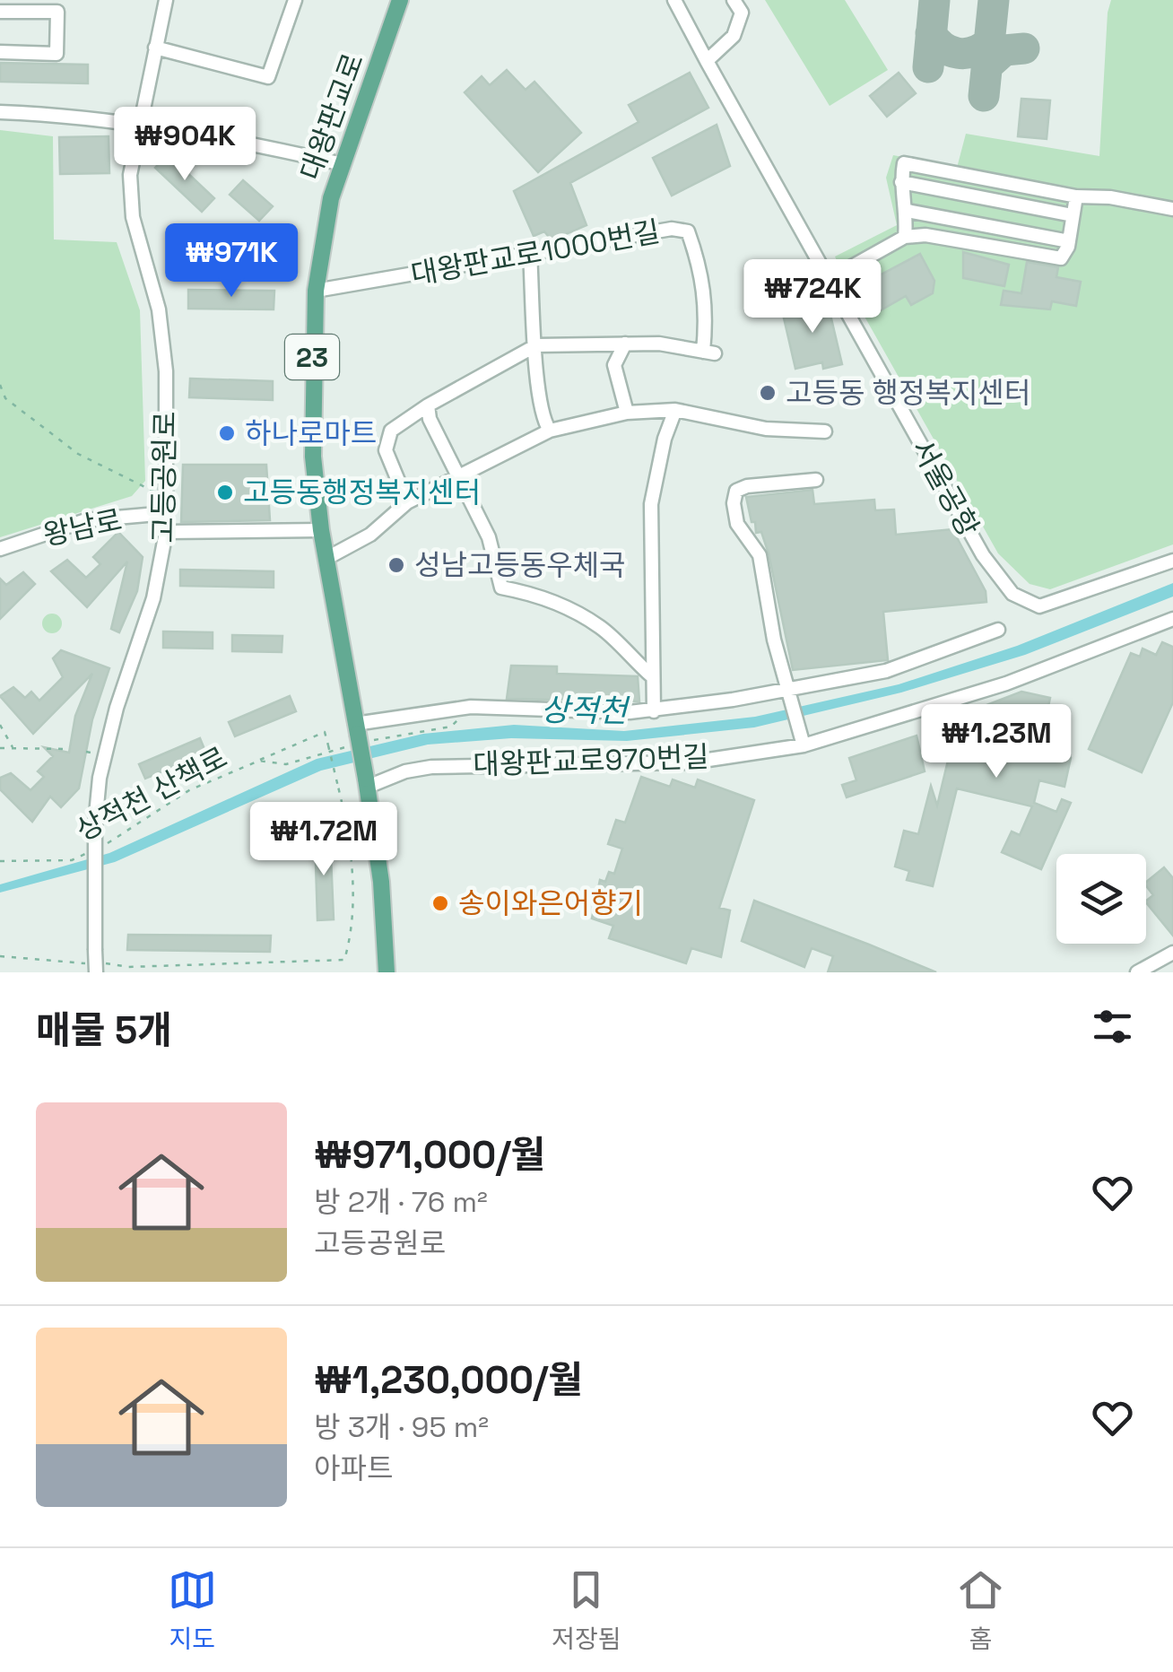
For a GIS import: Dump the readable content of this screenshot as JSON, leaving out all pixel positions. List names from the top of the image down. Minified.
{"streets":{"main road":["대왕판교로","23"],"street":["대왕판교로1000번길","고등공원로","서울공항","왕남로","대왕판교로970번길"],"path":["상적천 산책로"]},"crossings":[["대왕판교로","대왕판교로1000번길"],["대왕판교로","23"],["대왕판교로","왕남로"],["대왕판교로","상적천 산책로"],["23","대왕판교로970번길"],["23","상적천 산책로"],["고등공원로","왕남로"]],"water":["상적천"],"places":["고등동 행정복지센터","하나로마트","고등동행정복지센터","성남고등동우체국","송이와은어향기"],"page":{"price":["₩904K","₩971K","₩724K","₩1.23M","₩1.72M"],"heading":"매물 5개","list":[{"name":"₩971,000/월","note":"방 2개 · 76 m² · 고등공원로"},{"name":"₩1,230,000/월","note":"방 3개 · 95 m² · 아파트"}],"tabs":["지도","저장됨","홈"]}}
